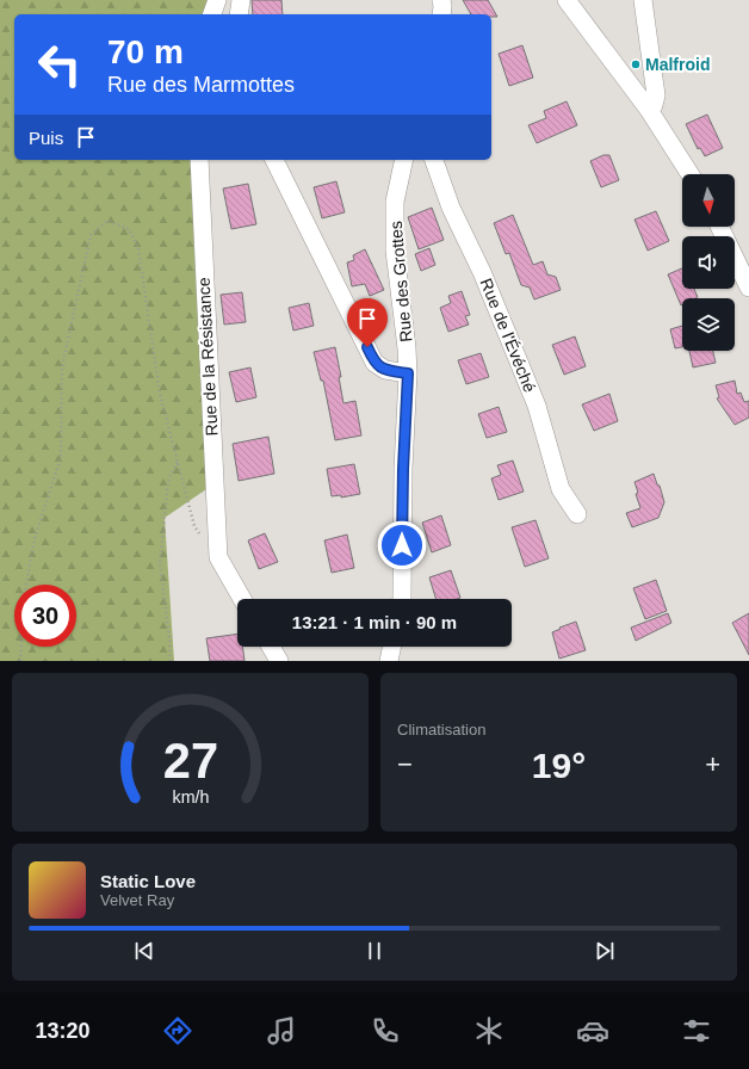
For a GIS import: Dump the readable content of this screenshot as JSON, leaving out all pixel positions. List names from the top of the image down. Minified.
{"streets":{"street":["Rue des Grottes","Rue de l'Évéché","Rue de la Résistance"]},"places":["Malfroid"],"north":"bottom","page":{"turn":["70 m","Rue des Marmottes"],"then":"Puis","limit":"30","trip":"13:21 · 1 min · 90 m","tile":"Climatisation","heat":["−","19°","+"],"song":["Static Love","Velvet Ray"],"tabs":"13:20","gauge":["27","km/h"]}}
